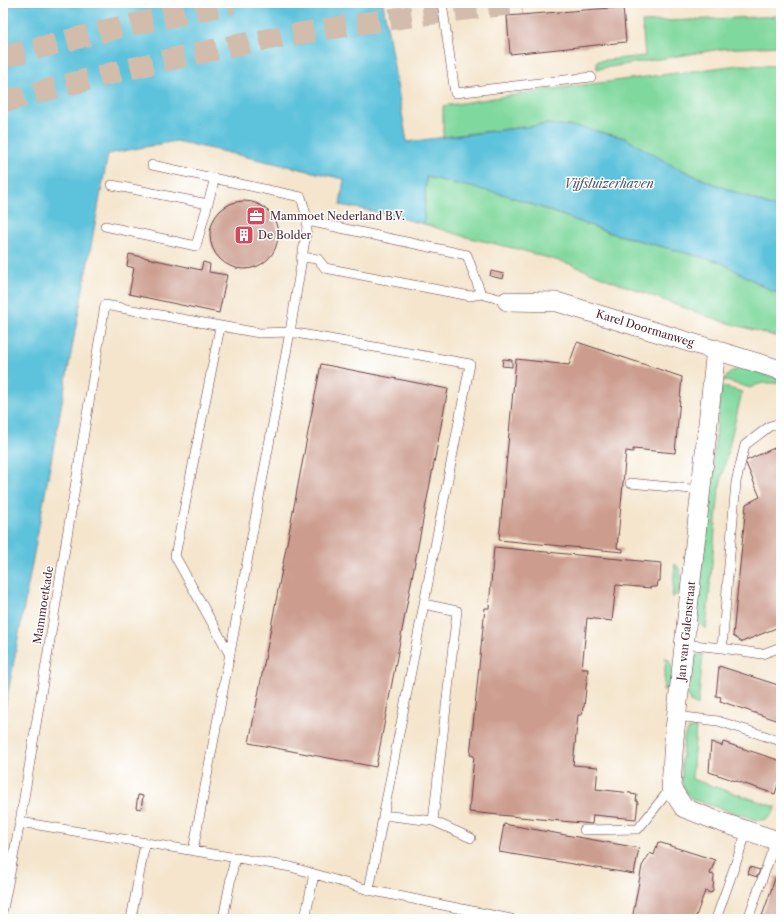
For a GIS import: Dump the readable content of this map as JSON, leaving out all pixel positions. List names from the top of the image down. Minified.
{"streets":{"street":["Karel Doormanweg","Jan van Galenstraat"],"lane":["Mammoetkade"]},"crossings":[["Karel Doormanweg","Jan van Galenstraat"]],"water":["Vijfsluizerhaven"],"places":{"office":["Mammoet Nederland B.V."],"building":["De Bolder"]}}
